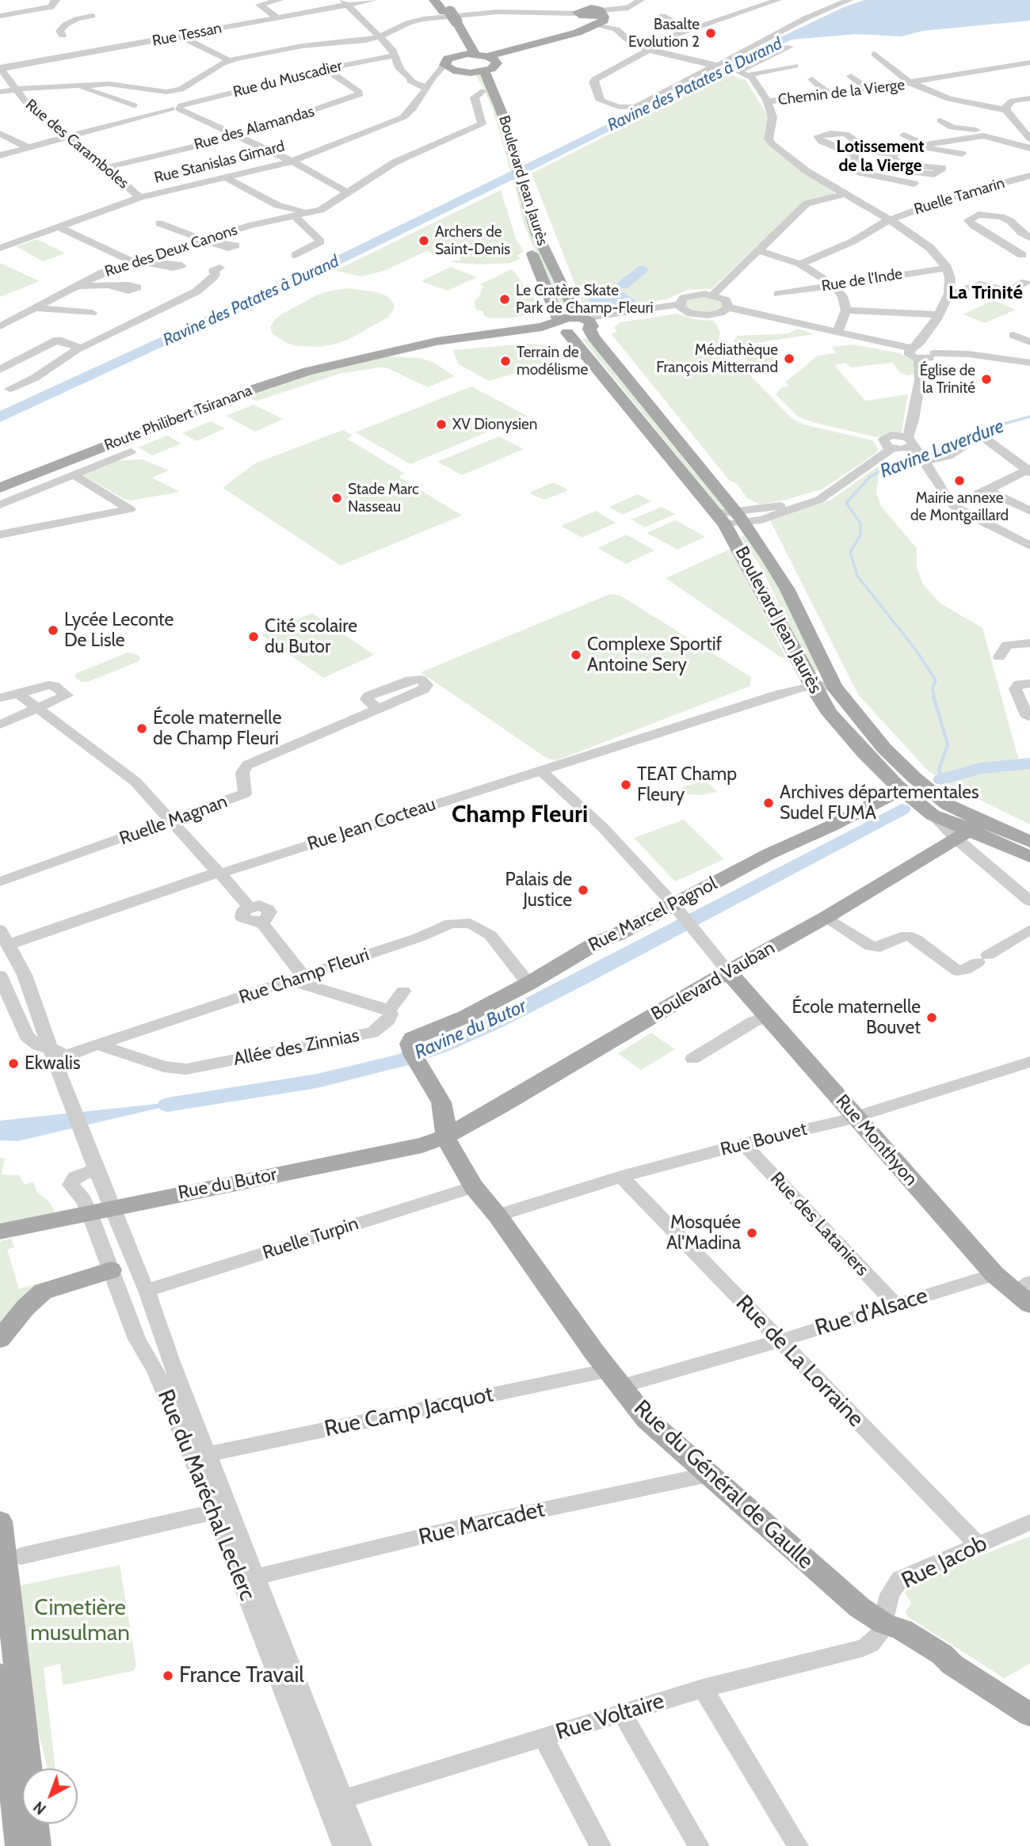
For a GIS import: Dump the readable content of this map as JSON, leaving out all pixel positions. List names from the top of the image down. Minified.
{"streets":{"main road":["Boulevard Jean Jaurès","Route Philibert Tsiranana","Rue Marcel Pagnol","Boulevard Vauban","Rue Monthyon","Rue du Butor","Rue du Général de Gaulle"],"street":["Rue Tessan","Rue du Muscadier","Chemin de la Vierge","Rue des Alamandas","Rue des Caramboles","Rue Stanislas Gimard","Ruelle Tamarin","Rue des Deux Canons","Rue de l'Inde","Ruelle Magnan","Rue Jean Cocteau","Rue Champ Fleuri","Allée des Zinnias","Rue Bouvet","Rue des Lataniers","Ruelle Turpin","Rue d'Alsace","Rue de La Lorraine","Rue Camp Jacquot","Rue du Maréchal Leclerc","Rue Marcadet","Rue Jacob","Rue Voltaire"]},"crossings":[["Rue Tessan","Rue des Caramboles"],["Rue du Muscadier","Rue des Alamandas"],["Rue du Muscadier","Rue des Caramboles"],["Rue des Alamandas","Rue des Caramboles"],["Rue des Caramboles","Rue Stanislas Gimard"],["Rue Stanislas Gimard","Boulevard Jean Jaurès"],["Boulevard Jean Jaurès","Rue des Deux Canons"],["Boulevard Jean Jaurès","Route Philibert Tsiranana"],["Boulevard Jean Jaurès","Rue Jean Cocteau"],["Boulevard Jean Jaurès","Rue Marcel Pagnol"],["Boulevard Jean Jaurès","Boulevard Vauban"],["Rue Jean Cocteau","Rue du Maréchal Leclerc"],["Rue Marcel Pagnol","Rue Champ Fleuri"],["Rue Marcel Pagnol","Rue du Général de Gaulle"],["Rue Champ Fleuri","Allée des Zinnias"],["Rue Champ Fleuri","Rue du Maréchal Leclerc"],["Boulevard Vauban","Rue Monthyon"],["Boulevard Vauban","Rue du Butor"],["Boulevard Vauban","Rue du Général de Gaulle"],["Rue Bouvet","Rue Monthyon"],["Rue Bouvet","Rue des Lataniers"],["Rue Bouvet","Rue de La Lorraine"],["Rue Bouvet","Rue du Général de Gaulle"],["Rue Monthyon","Rue d'Alsace"],["Rue du Butor","Rue du Général de Gaulle"],["Rue du Butor","Rue du Maréchal Leclerc"],["Rue des Lataniers","Rue d'Alsace"],["Ruelle Turpin","Rue du Général de Gaulle"],["Ruelle Turpin","Rue du Maréchal Leclerc"],["Rue d'Alsace","Rue de La Lorraine"],["Rue d'Alsace","Rue Camp Jacquot"],["Rue d'Alsace","Rue du Général de Gaulle"],["Rue de La Lorraine","Rue Jacob"],["Rue Camp Jacquot","Rue du Général de Gaulle"],["Rue Camp Jacquot","Rue du Maréchal Leclerc"],["Rue du Général de Gaulle","Rue Marcadet"],["Rue du Général de Gaulle","Rue Jacob"],["Rue du Général de Gaulle","Rue Voltaire"],["Rue du Maréchal Leclerc","Rue Marcadet"],["Rue du Maréchal Leclerc","Rue Voltaire"],["Rue Jacob","Rue Voltaire"]],"districts":["Lotissement de la Vierge","La Trinité","Champ Fleuri"],"water":["Ravine des Patates à Durand","Ravine Laverdure","Ravine du Butor"],"parks":["Cimetière musulman"],"places":["Basalte Evolution 2","Archers de Saint-Denis","Le Cratère Skate Park de Champ-Fleuri","Médiathèque François Mitterrand","Terrain de modélisme","Église de la Trinité","XV Dionysien","Mairie annexe de Montgaillard","Stade Marc Nasseau","Lycée Leconte De Lisle","Cité scolaire du Butor","Complexe Sportif Antoine Sery","École maternelle de Champ Fleuri","TEAT Champ Fleury","Archives départementales Sudel FUMA","Palais de Justice","École maternelle Bouvet","Ekwalis","Mosquée Al'Madina","France Travail"],"north":"bottom left"}
